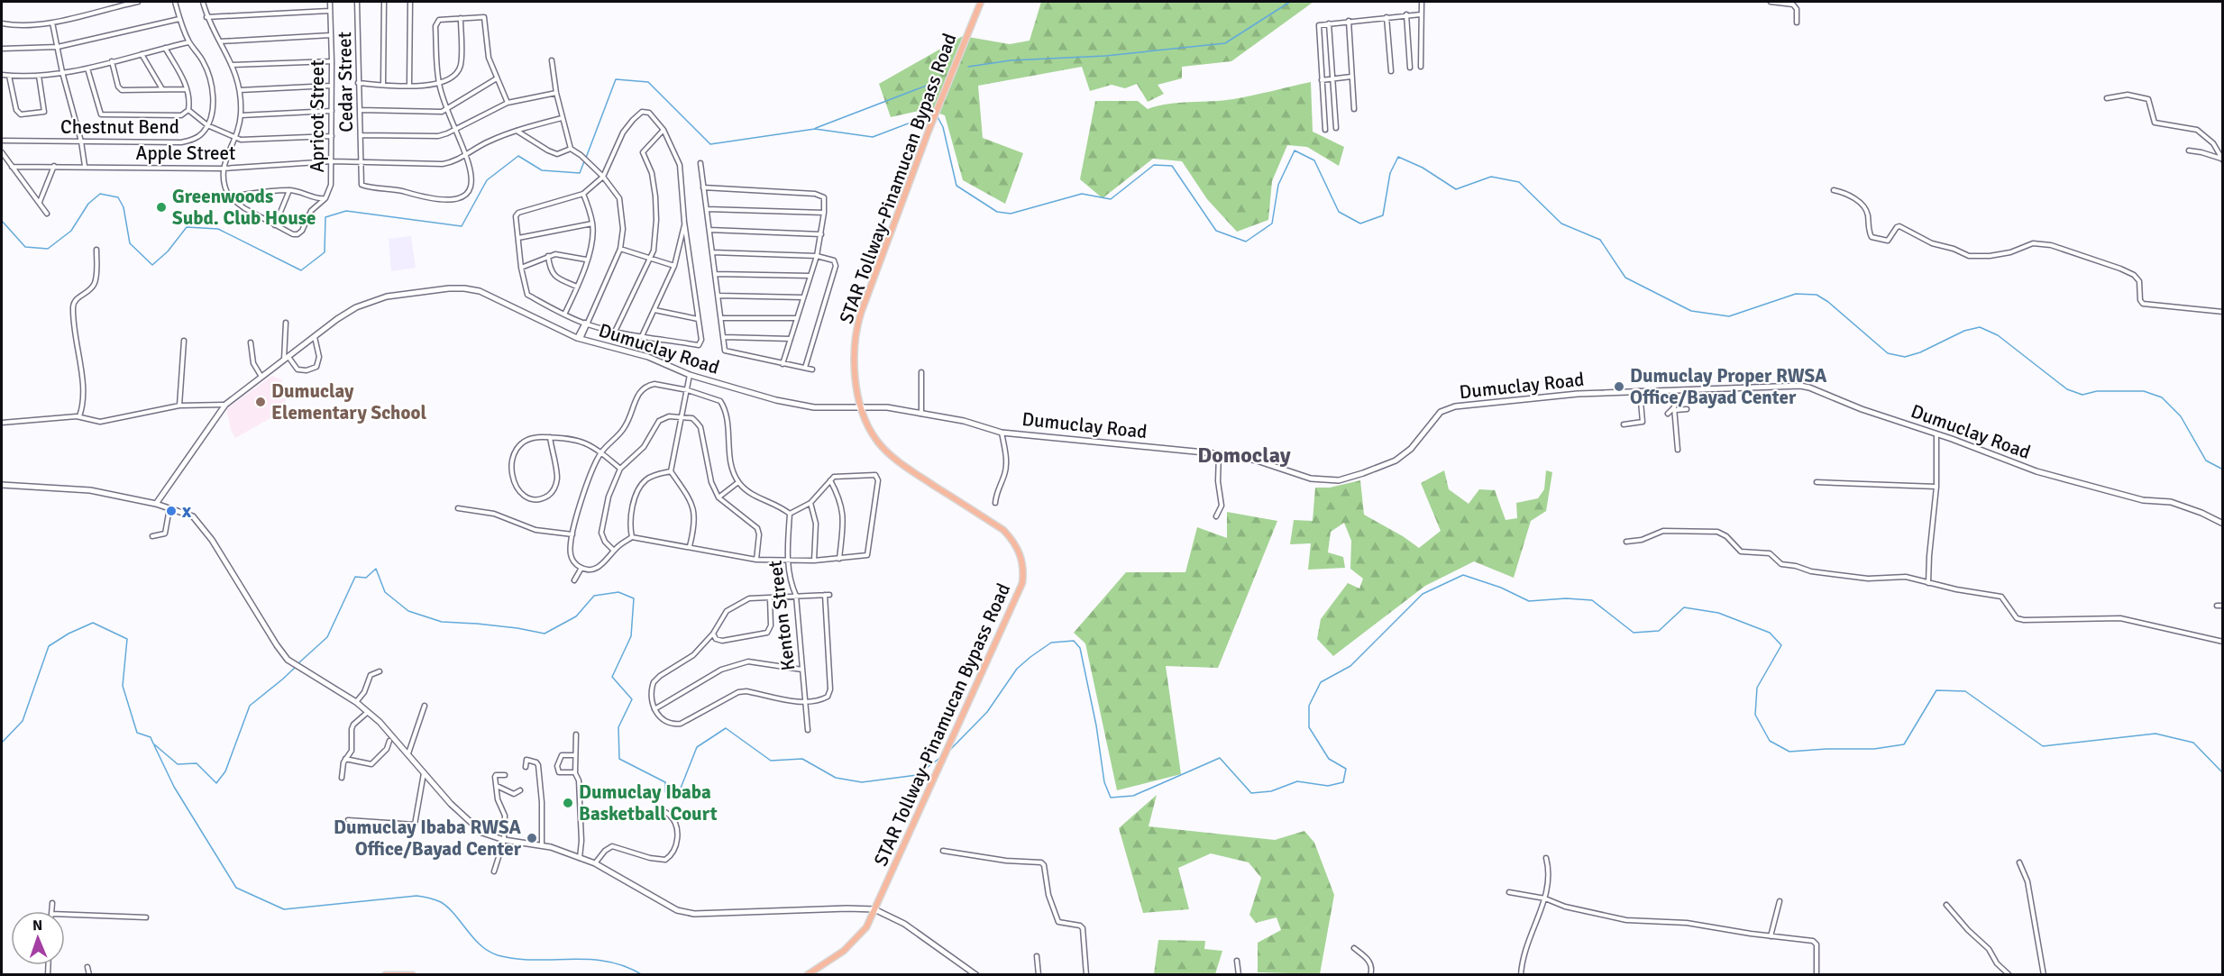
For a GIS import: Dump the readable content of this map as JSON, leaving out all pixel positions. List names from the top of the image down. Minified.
{"streets":{"main road":["STAR Tollway-Pinamucan Bypass Road"],"street":["Cedar Street","Apricot Street","Chestnut Bend","Apple Street","Dumuclay Road","Kenton Street"]},"crossings":[["Cedar Street","Apple Street"],["Apricot Street","Apple Street"],["STAR Tollway-Pinamucan Bypass Road","Dumuclay Road"]],"districts":["Domoclay"],"places":["Greenwoods Subd. Club House","Dumuclay Proper RWSA Office/Bayad Center","Dumuclay Elementary School","x","Dumuclay Ibaba Basketball Court","Dumuclay Ibaba RWSA Office/Bayad Center"],"north":"top"}
